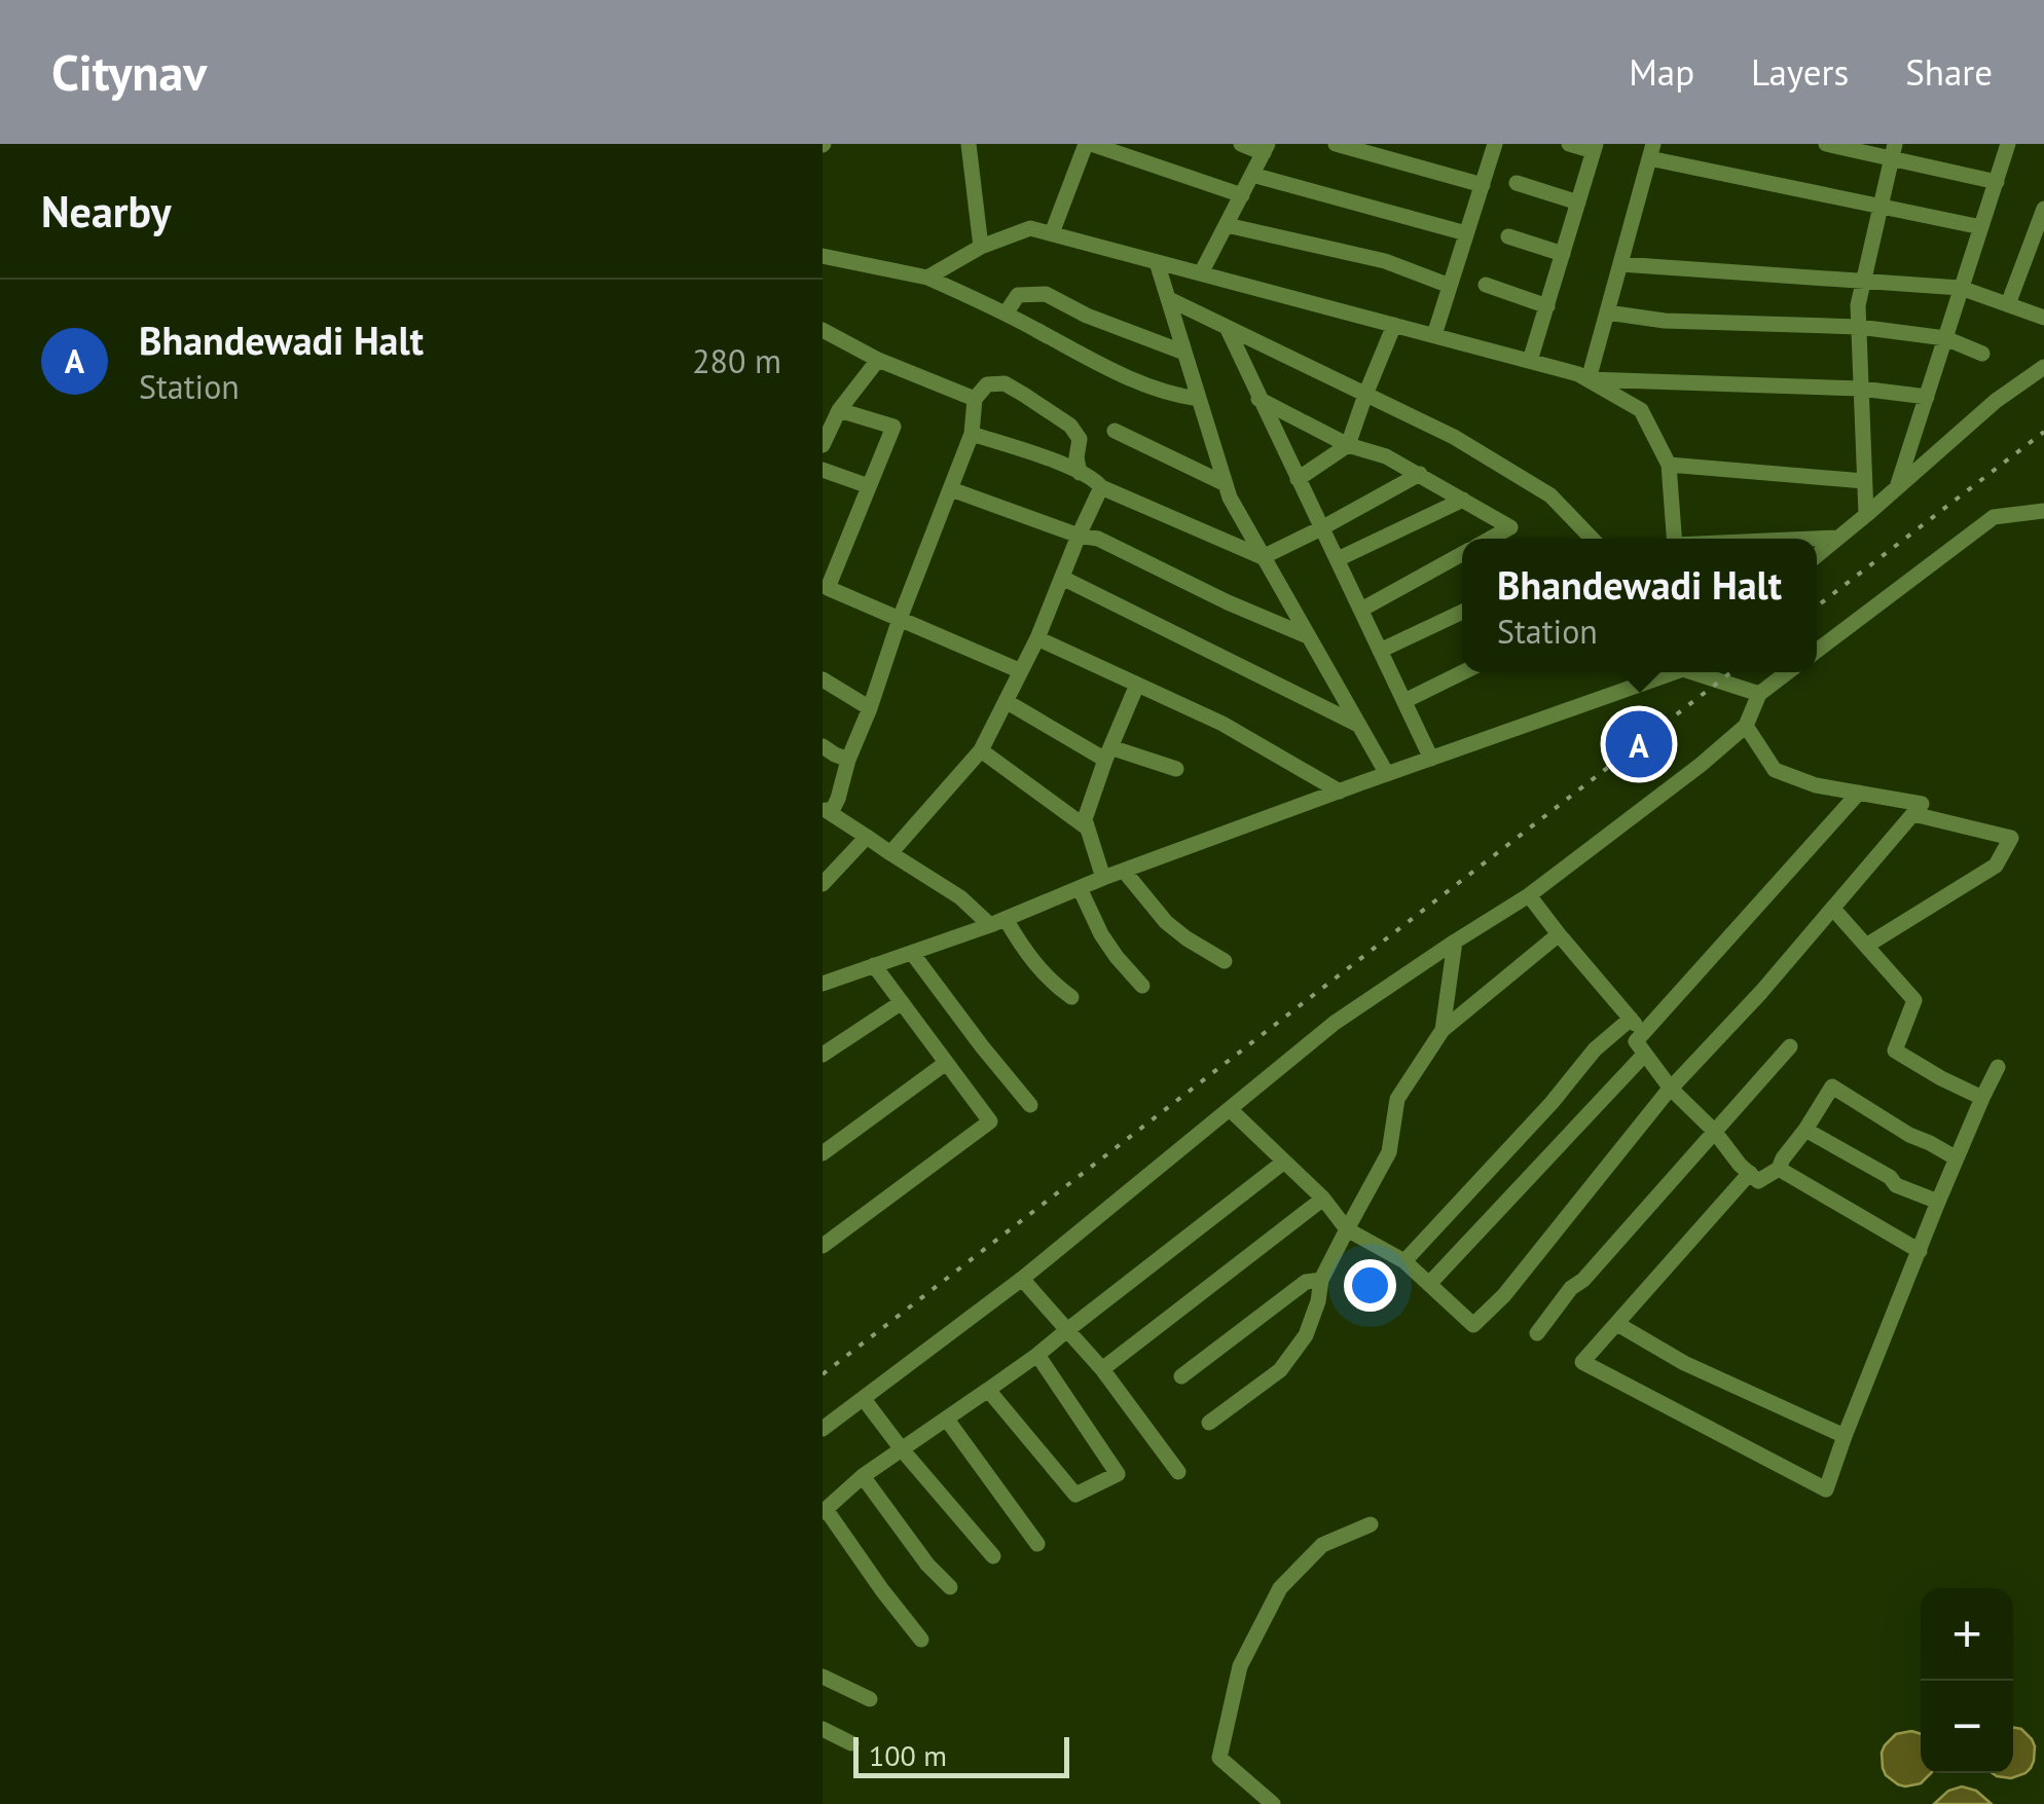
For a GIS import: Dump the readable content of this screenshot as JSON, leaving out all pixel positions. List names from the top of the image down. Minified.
{"scale_bar":"100 m","page":{"header":"Citynav","nav":["Map","Layers","Share"],"heading":"Nearby","list":[{"mark":"A","name":"Bhandewadi Halt","note":"Station","value":"280 m"}],"popup":["Bhandewadi Halt","Station"],"pins":"A","map_buttons":["+","−"],"scale":"100 m"}}
